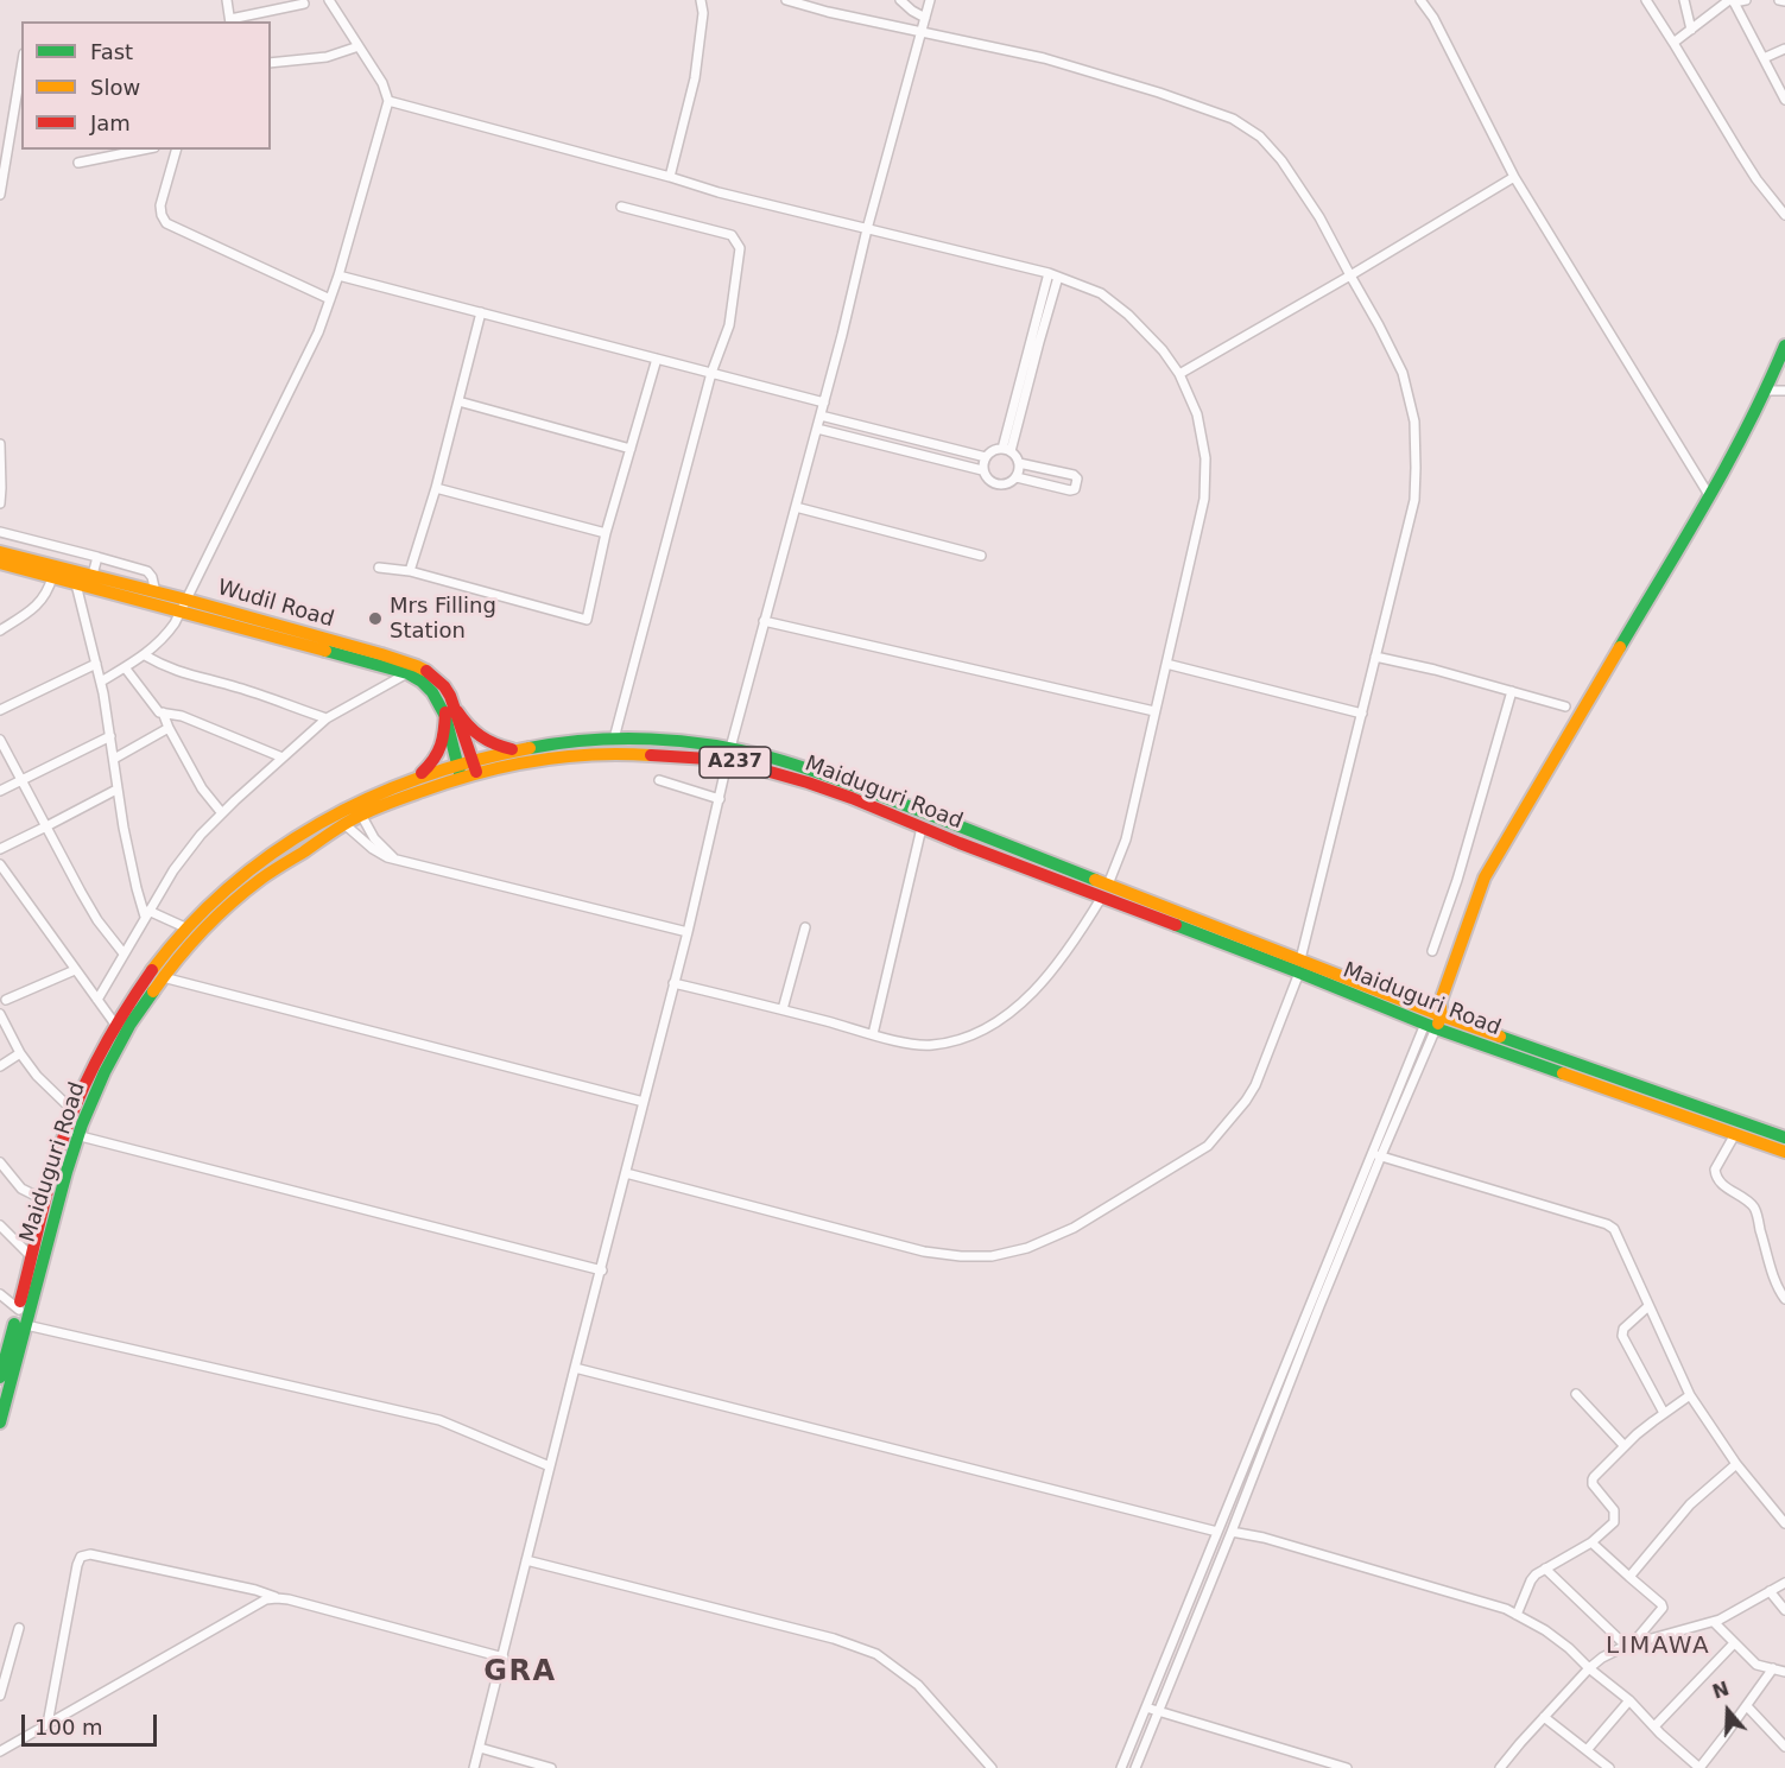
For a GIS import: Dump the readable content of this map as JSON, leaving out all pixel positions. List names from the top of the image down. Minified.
{"streets":{"main road":["Wudil Road","A237","Maiduguri Road"]},"crossings":[["Wudil Road","Maiduguri Road"]],"districts":["LIMAWA","GRA"],"places":["Mrs Filling Station"],"legend":["Fast","Slow","Jam"],"scale_bar":"100 m","north":"top"}
